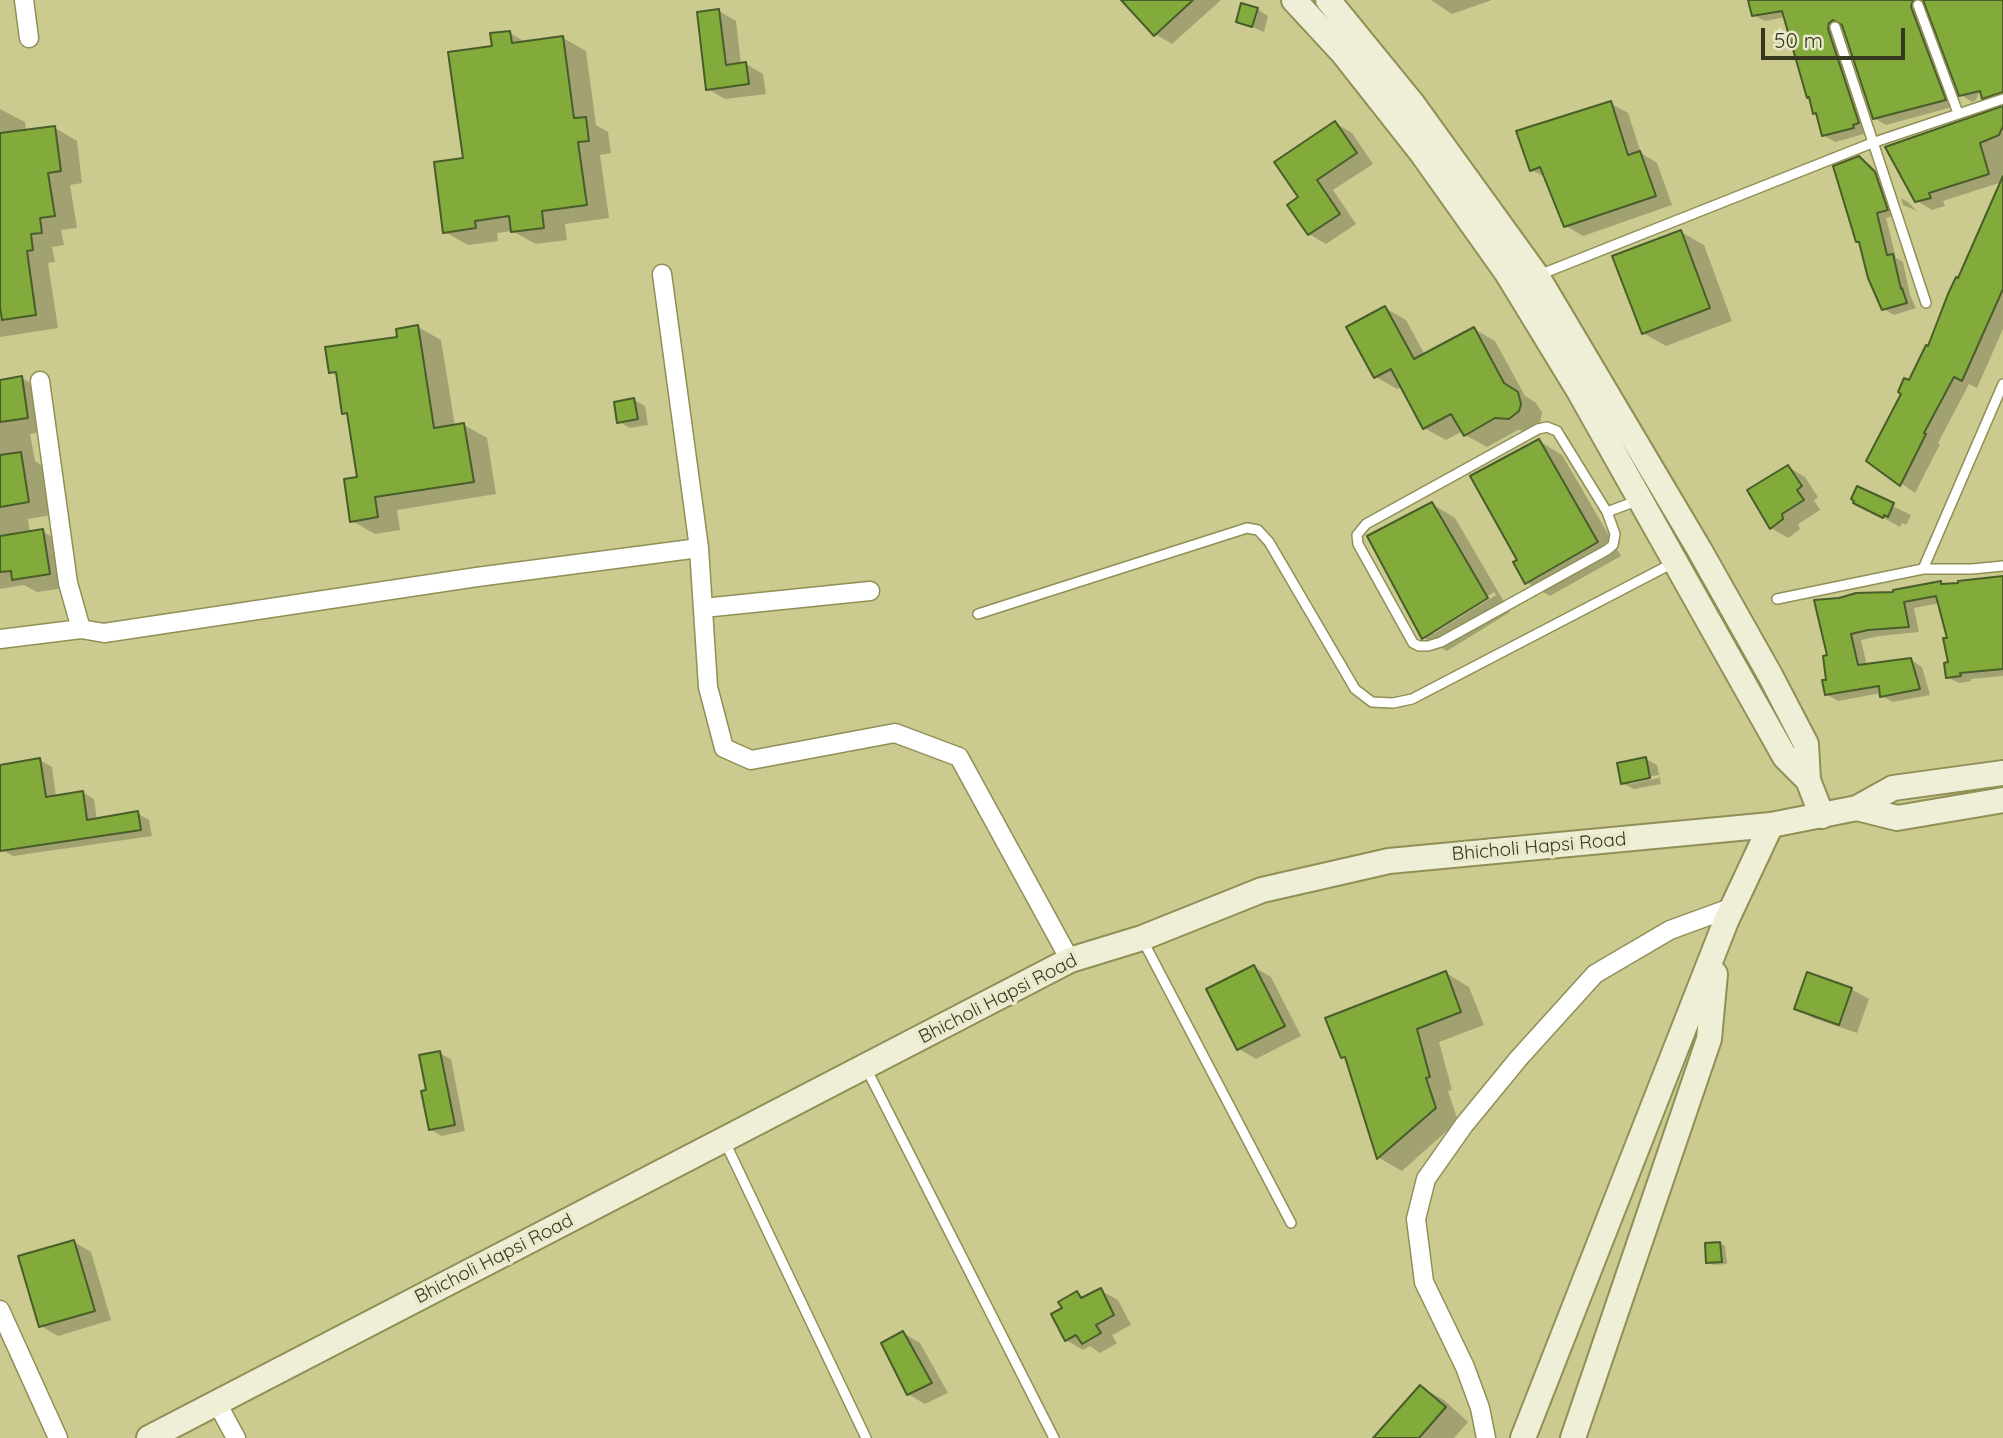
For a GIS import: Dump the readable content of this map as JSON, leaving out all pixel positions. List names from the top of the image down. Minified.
{"streets":{"street":["Bhicholi Hapsi Road"]},"scale_bar":"50 m"}
